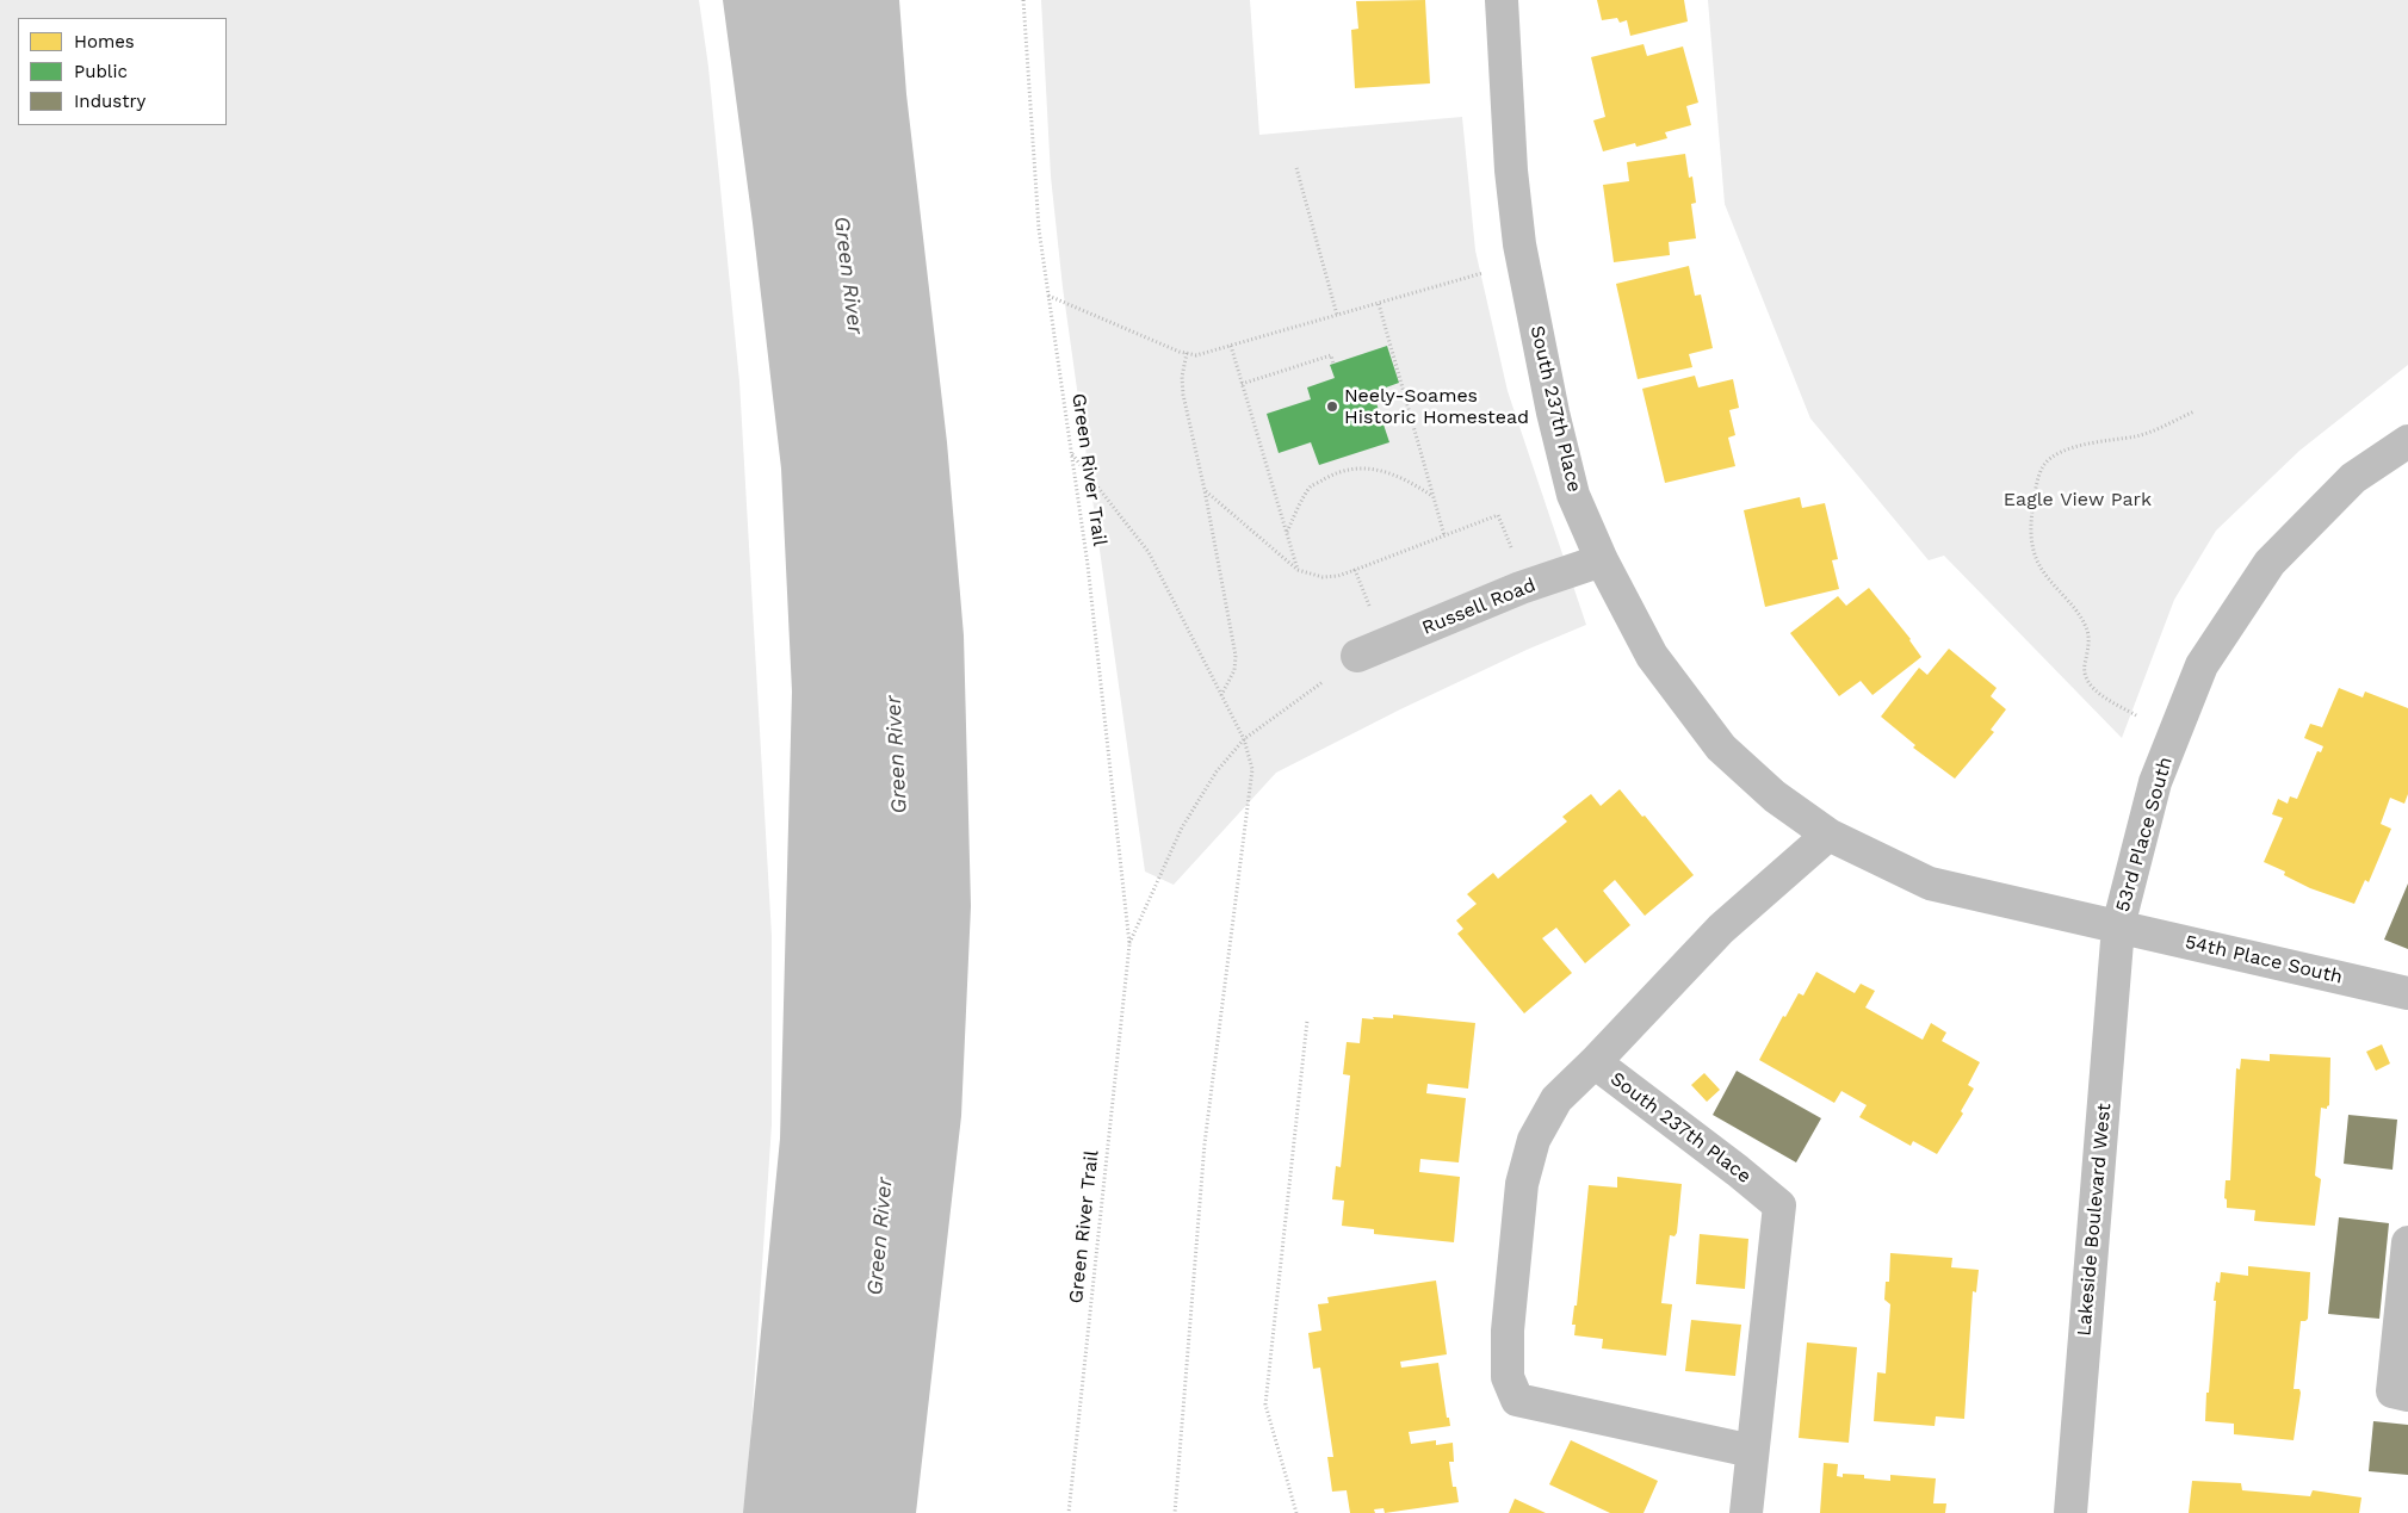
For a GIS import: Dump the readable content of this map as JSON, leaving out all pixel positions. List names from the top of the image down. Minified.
{"streets":{"street":["South 237th Place","Russell Road","53rd Place South","54th Place South","Lakeside Boulevard West"],"path":["Green River Trail"]},"crossings":[["South 237th Place","Russell Road"],["South 237th Place","53rd Place South"],["South 237th Place","54th Place South"],["South 237th Place","Lakeside Boulevard West"],["Green River Trail","Russell Road"],["53rd Place South","54th Place South"],["53rd Place South","Lakeside Boulevard West"],["54th Place South","Lakeside Boulevard West"]],"water":["Green River"],"parks":["Eagle View Park"],"places":["Neely-Soames Historic Homestead"],"legend":["Homes","Public","Industry"]}
